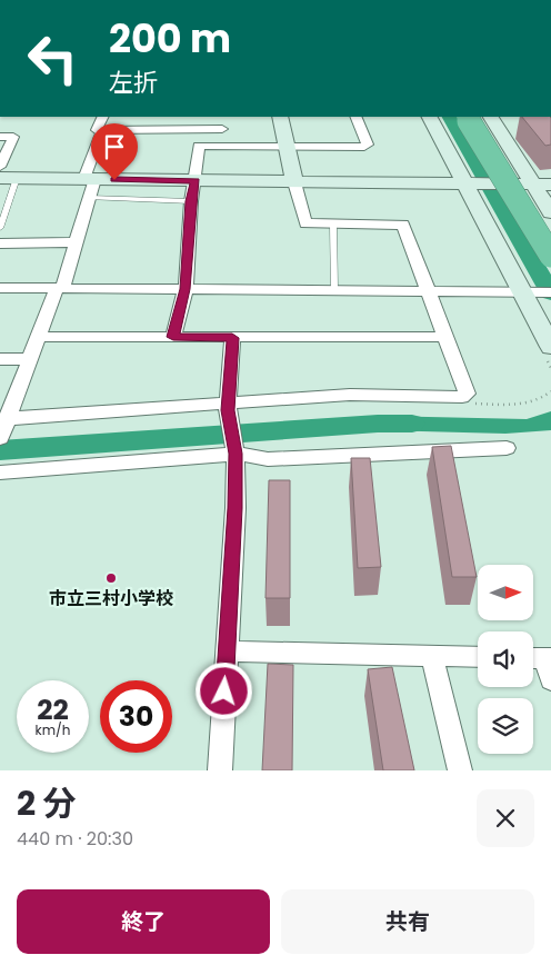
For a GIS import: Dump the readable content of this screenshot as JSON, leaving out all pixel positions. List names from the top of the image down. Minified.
{"places":["市立三村小学校"],"north":"right","page":{"turn":["200 m","左折"],"speed":"22 km/h","limit":"30","heading":["2 分","440 m · 20:30"],"buttons":["終了","共有"]}}
